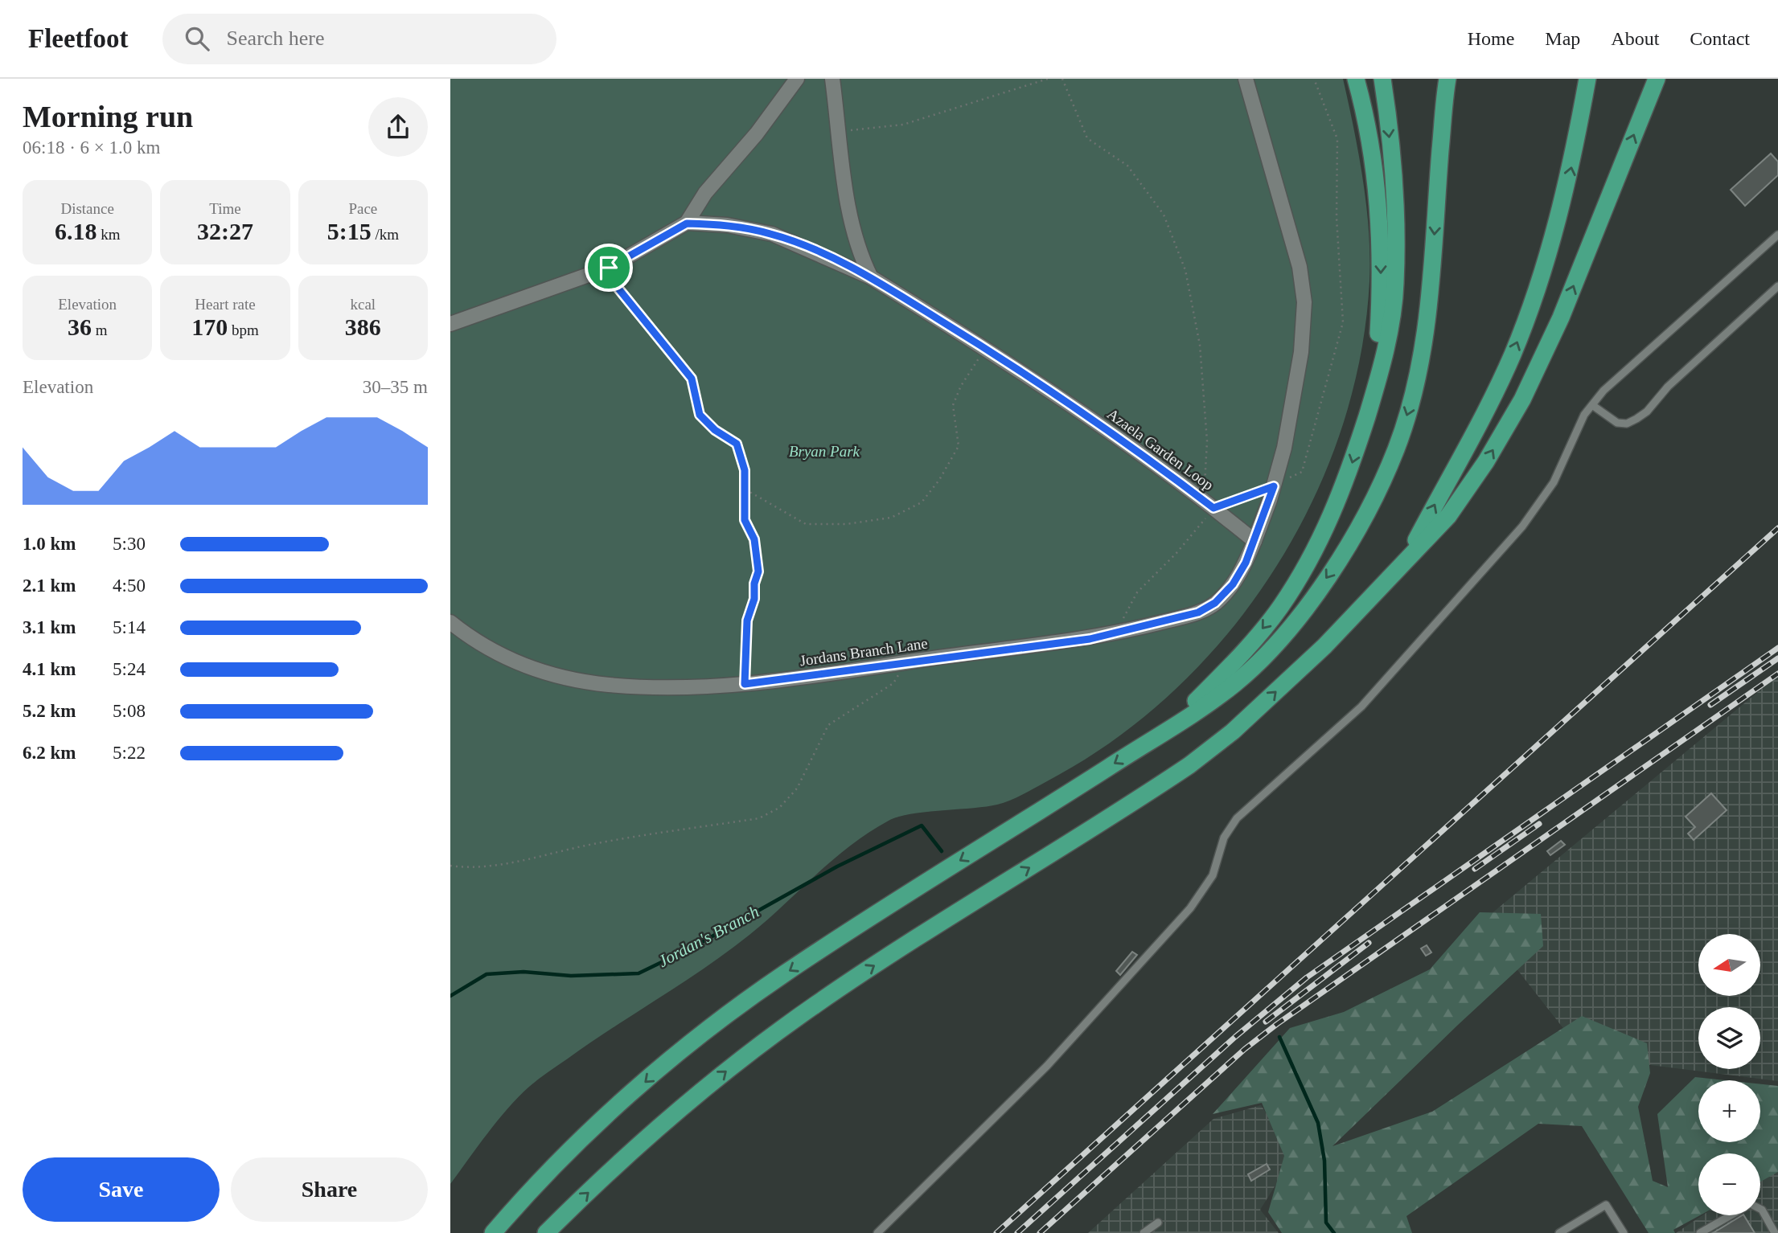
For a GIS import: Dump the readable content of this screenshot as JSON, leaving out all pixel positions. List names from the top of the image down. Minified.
{"streets":{"street":["Azaela Garden Loop","Jordans Branch Lane"]},"crossings":[["Azaela Garden Loop","Jordans Branch Lane"]],"water":["Jordan's Branch"],"parks":["Bryan Park"],"north":"left","page":{"header":"Fleetfoot","search":"Search here","nav":["Home","Map","About","Contact"],"heading":["Morning run","06:18 · 6 × 1.0 km"],"stats":[["Distance","6.18 km"],["Time","32:27"],["Pace","5:15 /km"],["Elevation","36 m"],["Heart rate","170 bpm"],["kcal","386"]],"chart":["Elevation","30–35 m"],"list":[{"name":"1.0 km","note":"5:30"},{"name":"2.1 km","note":"4:50"},{"name":"3.1 km","note":"5:14"},{"name":"4.1 km","note":"5:24"},{"name":"5.2 km","note":"5:08"},{"name":"6.2 km","note":"5:22"}],"map_buttons":["+","−"],"buttons":["Save","Share"]}}
